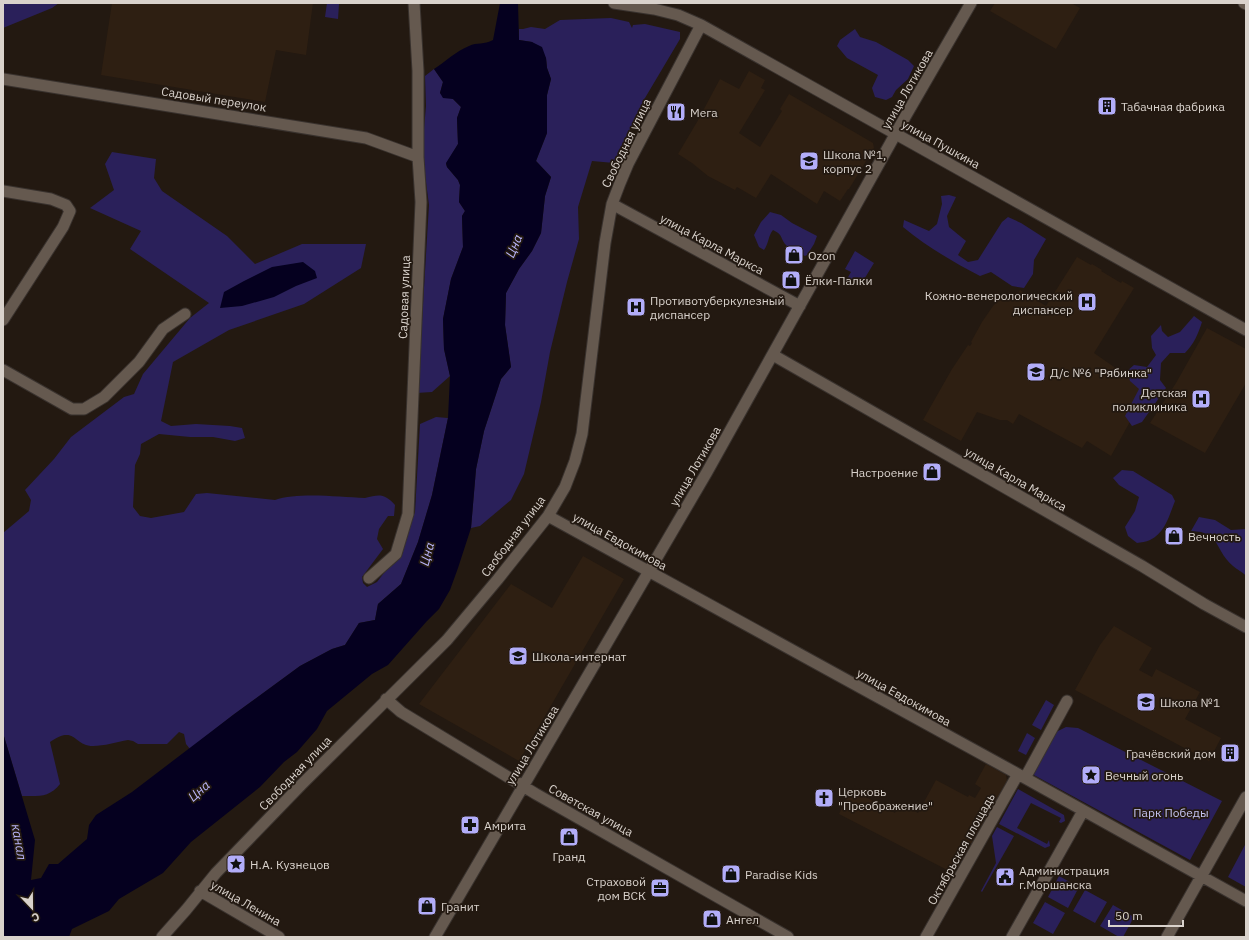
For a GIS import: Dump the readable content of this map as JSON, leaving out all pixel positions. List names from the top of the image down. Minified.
{"streets":{"street":["улица Лотикова","Садовый переулок","Свободная улица","улица Пушкина","улица Карла Маркса","Садовая улица","улица Евдокимова","Советская улица","Октябрьская площадь","улица Ленина"]},"crossings":[["улица Лотикова","улица Пушкина"],["улица Лотикова","улица Карла Маркса"],["улица Лотикова","улица Евдокимова"],["улица Лотикова","Советская улица"],["Садовый переулок","Садовая улица"],["Свободная улица","улица Пушкина"],["Свободная улица","улица Карла Маркса"],["Свободная улица","улица Евдокимова"],["Свободная улица","Советская улица"],["Свободная улица","улица Ленина"],["улица Евдокимова","Октябрьская площадь"]],"water":["Цна","канал"],"parks":["Парк Победы"],"places":{"building":["Табачная фабрика","Грачёвский дом"],"restaurant":["Мега"],"school or university":["Школа №1, корпус 2","Д/с №6 \"Рябинка\"","Школа-интернат","Школа №1"],"shop":["Ozon","Ёлки-Палки","Настроение","Вечность","Гранд","Paradise Kids","Гранит","Ангел"],"hospital":["Кожно-венерологический диспансер","Противотуберкулезный диспансер","Детская поликлиника"],"place":["Вечный огонь","Н.А. Кузнецов"],"church":["Церковь \"Преображение\""],"pharmacy":["Амрита"],"public building":["Администрация г.Моршанска"],"office":["Страховой дом ВСК"]},"scale_bar":"50 m","north":"bottom"}
